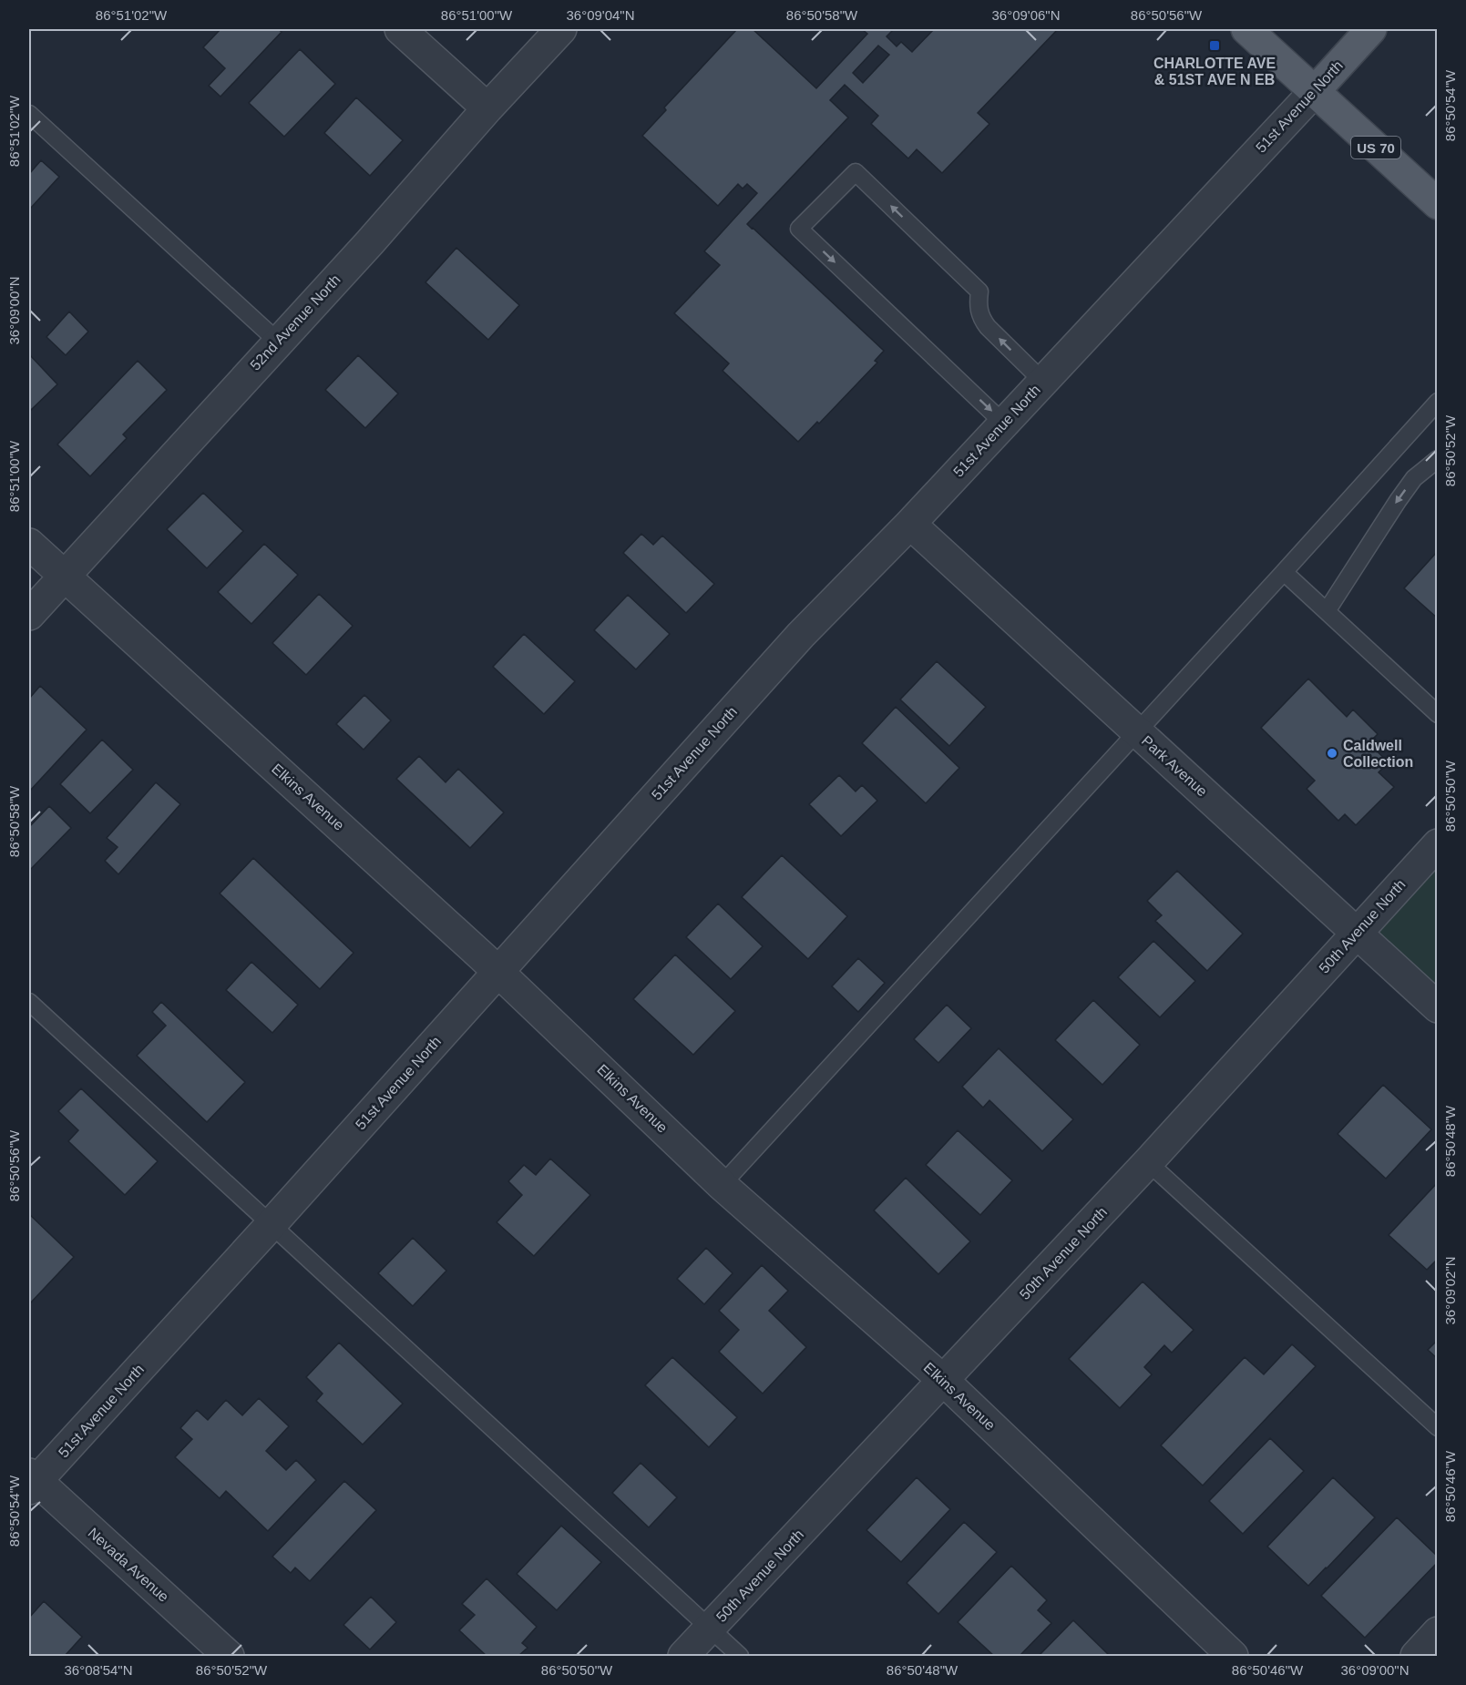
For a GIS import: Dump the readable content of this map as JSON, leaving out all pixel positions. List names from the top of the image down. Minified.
{"streets":{"main road":["51st Avenue North","US 70"],"street":["52nd Avenue North","Park Avenue","Elkins Avenue","50th Avenue North","Nevada Avenue"]},"crossings":[["51st Avenue North","US 70"],["51st Avenue North","Park Avenue"],["51st Avenue North","Elkins Avenue"],["51st Avenue North","Nevada Avenue"],["52nd Avenue North","Elkins Avenue"],["Park Avenue","50th Avenue North"],["Elkins Avenue","50th Avenue North"]],"places":{"transit":["CHARLOTTE AVE & 51ST AVE N EB"],"other":["Caldwell Collection"]},"coordinates":["86°51'02\"W","86°51'00\"W","36°09'04\"N","86°50'58\"W","36°09'06\"N","86°50'56\"W","86°50'54\"W","36°09'00\"N","86°50'52\"W","86°50'50\"W","86°50'48\"W","36°09'02\"N","86°50'46\"W","36°08'54\"N"]}
